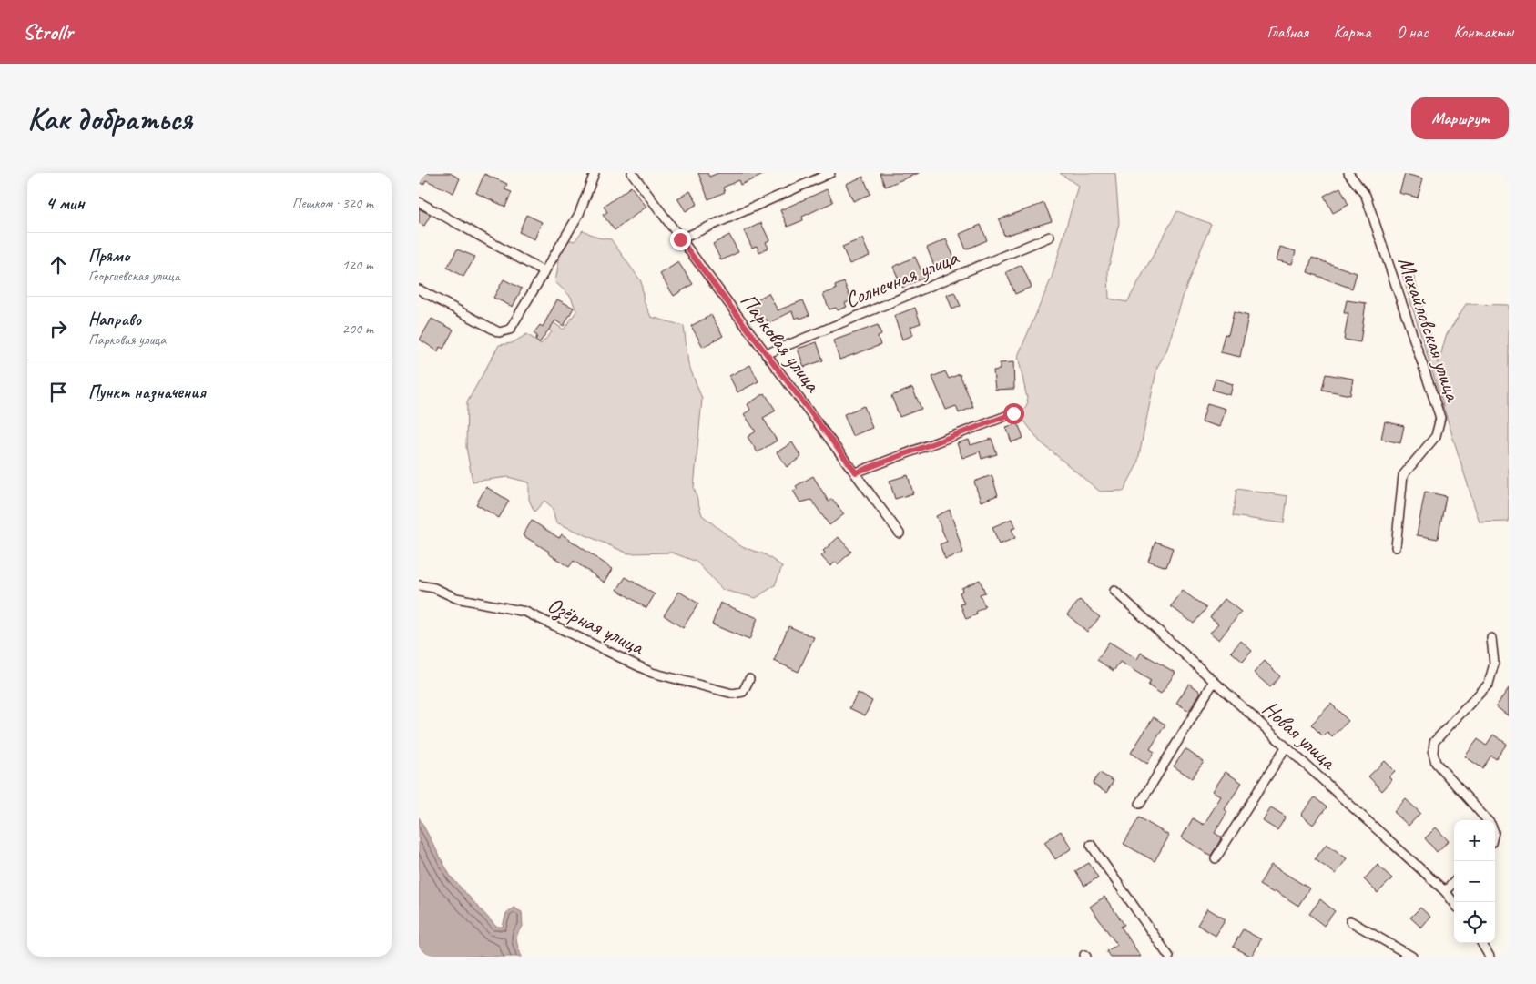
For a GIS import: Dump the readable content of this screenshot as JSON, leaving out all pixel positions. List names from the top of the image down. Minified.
{"streets":{"street":["Солнечная улица","Михайловская улица","Парковая улица","Озёрная улица","Новая улица"]},"crossings":[["Солнечная улица","Парковая улица"]],"page":{"header":"Strollr","nav":["Главная","Карта","О нас","Контакты"],"buttons":"Маршрут","title":"Как добраться","heading":["4 мин","Пешком · 320 m"],"list":[["Прямо","Георгиевская улица","120 m"],["Направо","Парковая улица","200 m"],"Пункт назначения"],"map_buttons":["+","−"]}}
